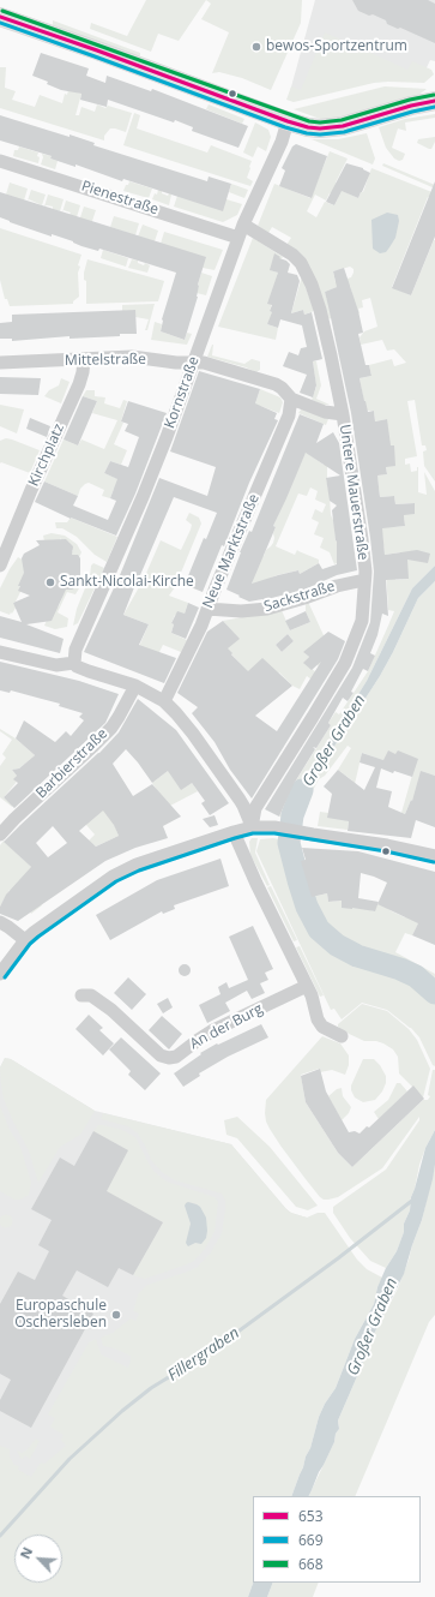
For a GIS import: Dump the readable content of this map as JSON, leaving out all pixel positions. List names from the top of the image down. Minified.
{"streets":{"street":["Pienestraße","Mittelstraße","Kornstraße","Kirchplatz","Untere Mauerstraße","Neue Marktstraße","Sackstraße","Barbierstraße","An der Burg"]},"crossings":[["Pienestraße","Kornstraße"],["Pienestraße","Untere Mauerstraße"],["Mittelstraße","Kornstraße"],["Mittelstraße","Kirchplatz"],["Mittelstraße","Untere Mauerstraße"],["Mittelstraße","Neue Marktstraße"],["Kornstraße","Untere Mauerstraße"],["Untere Mauerstraße","Sackstraße"],["Neue Marktstraße","Sackstraße"]],"water":["Großer Graben","Fillergraben"],"places":["bewos-Sportzentrum","Sankt-Nicolai-Kirche","Europaschule Oschersleben"],"lines":["transit line 668","transit line 653","transit line 669"],"legend":["653","669","668"],"north":"top left"}
